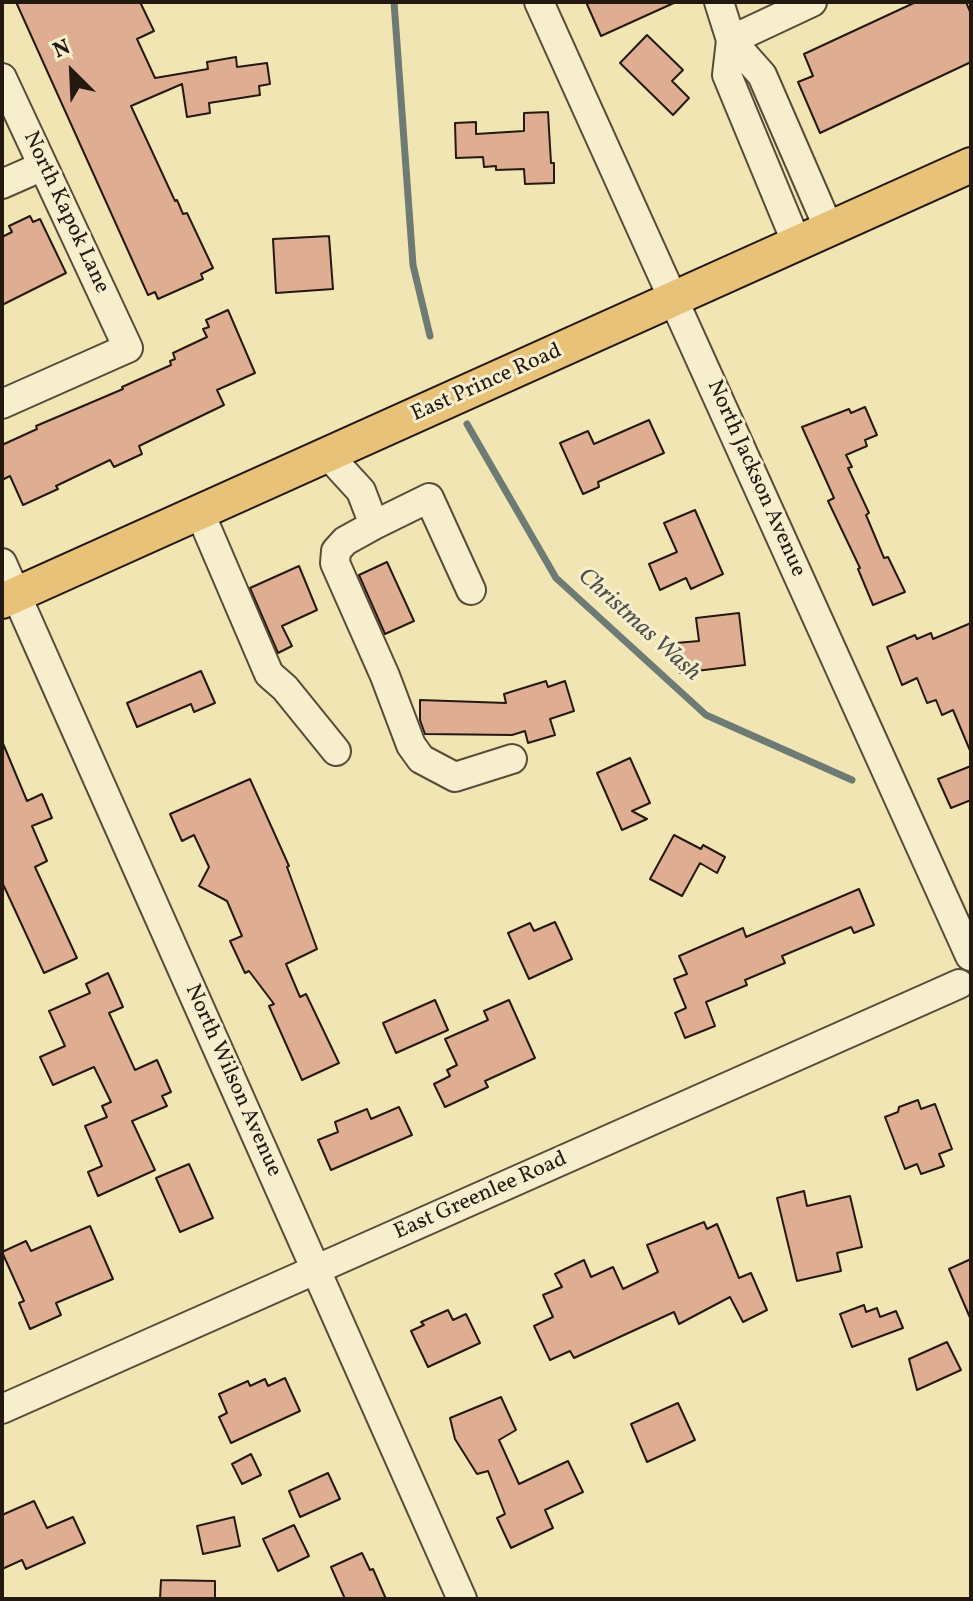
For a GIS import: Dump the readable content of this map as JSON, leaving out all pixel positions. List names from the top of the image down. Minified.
{"streets":{"main road":["East Prince Road"],"street":["North Kapok Lane","North Jackson Avenue","North Wilson Avenue","East Greenlee Road"]},"crossings":[["East Prince Road","North Jackson Avenue"],["East Prince Road","North Wilson Avenue"],["North Wilson Avenue","East Greenlee Road"]],"water":["Christmas Wash"],"north":"top left"}
